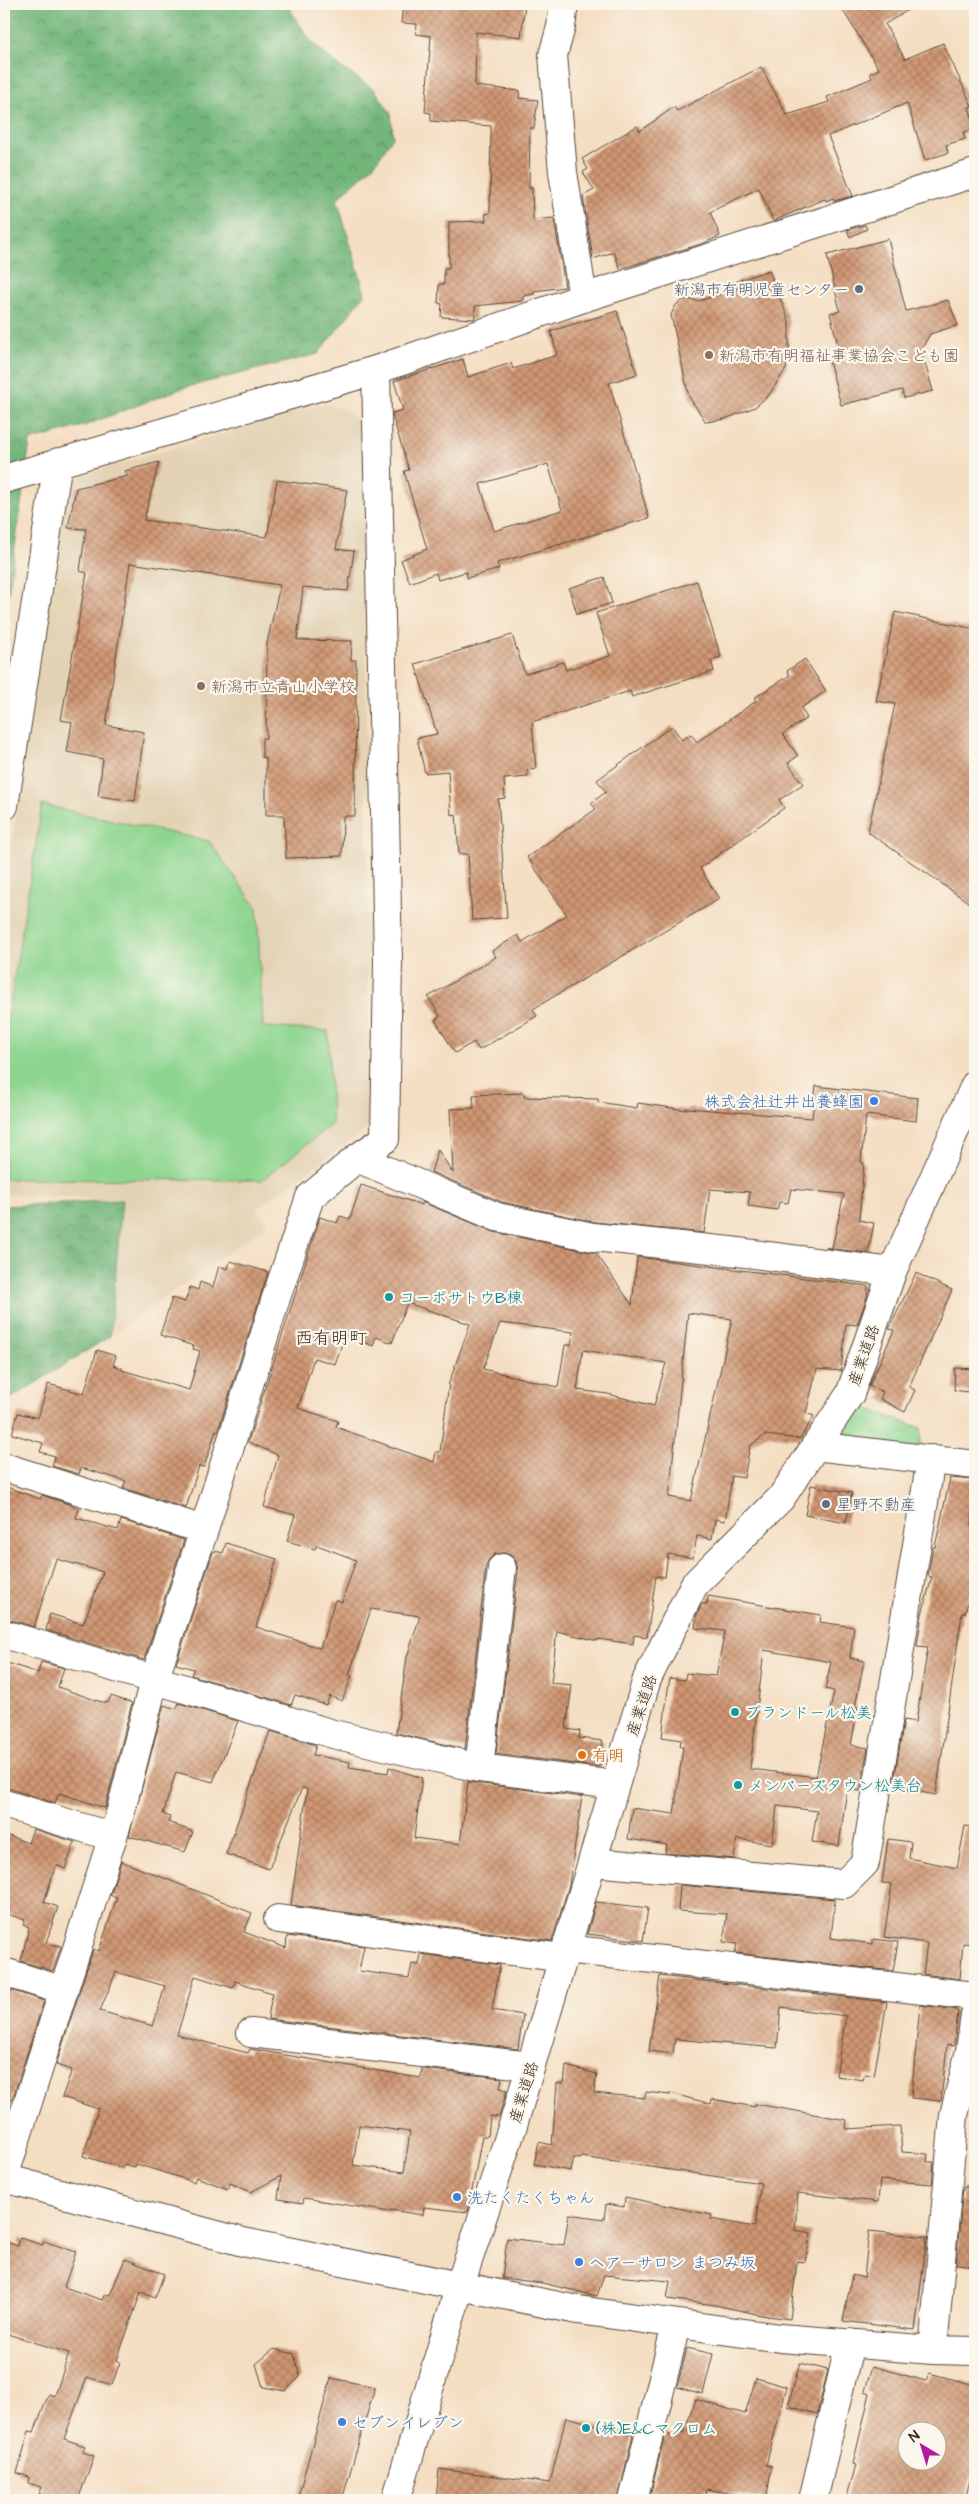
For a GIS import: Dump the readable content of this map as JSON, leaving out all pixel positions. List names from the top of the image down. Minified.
{"streets":{"street":["産業道路"]},"districts":["西有明町"],"places":["新潟市有明児童センター","新潟市有明福祉事業協会こども園","新潟市立青山小学校","株式会社辻井出養蜂園","コーポサトウB棟","星野不動産","プランドール松美","有明","メンバーズタウン松美台","洗たくたくちゃん","ヘアーサロン まつみ坂","セブンイレブン","(株)E&Cマクロム"],"north":"top left"}
